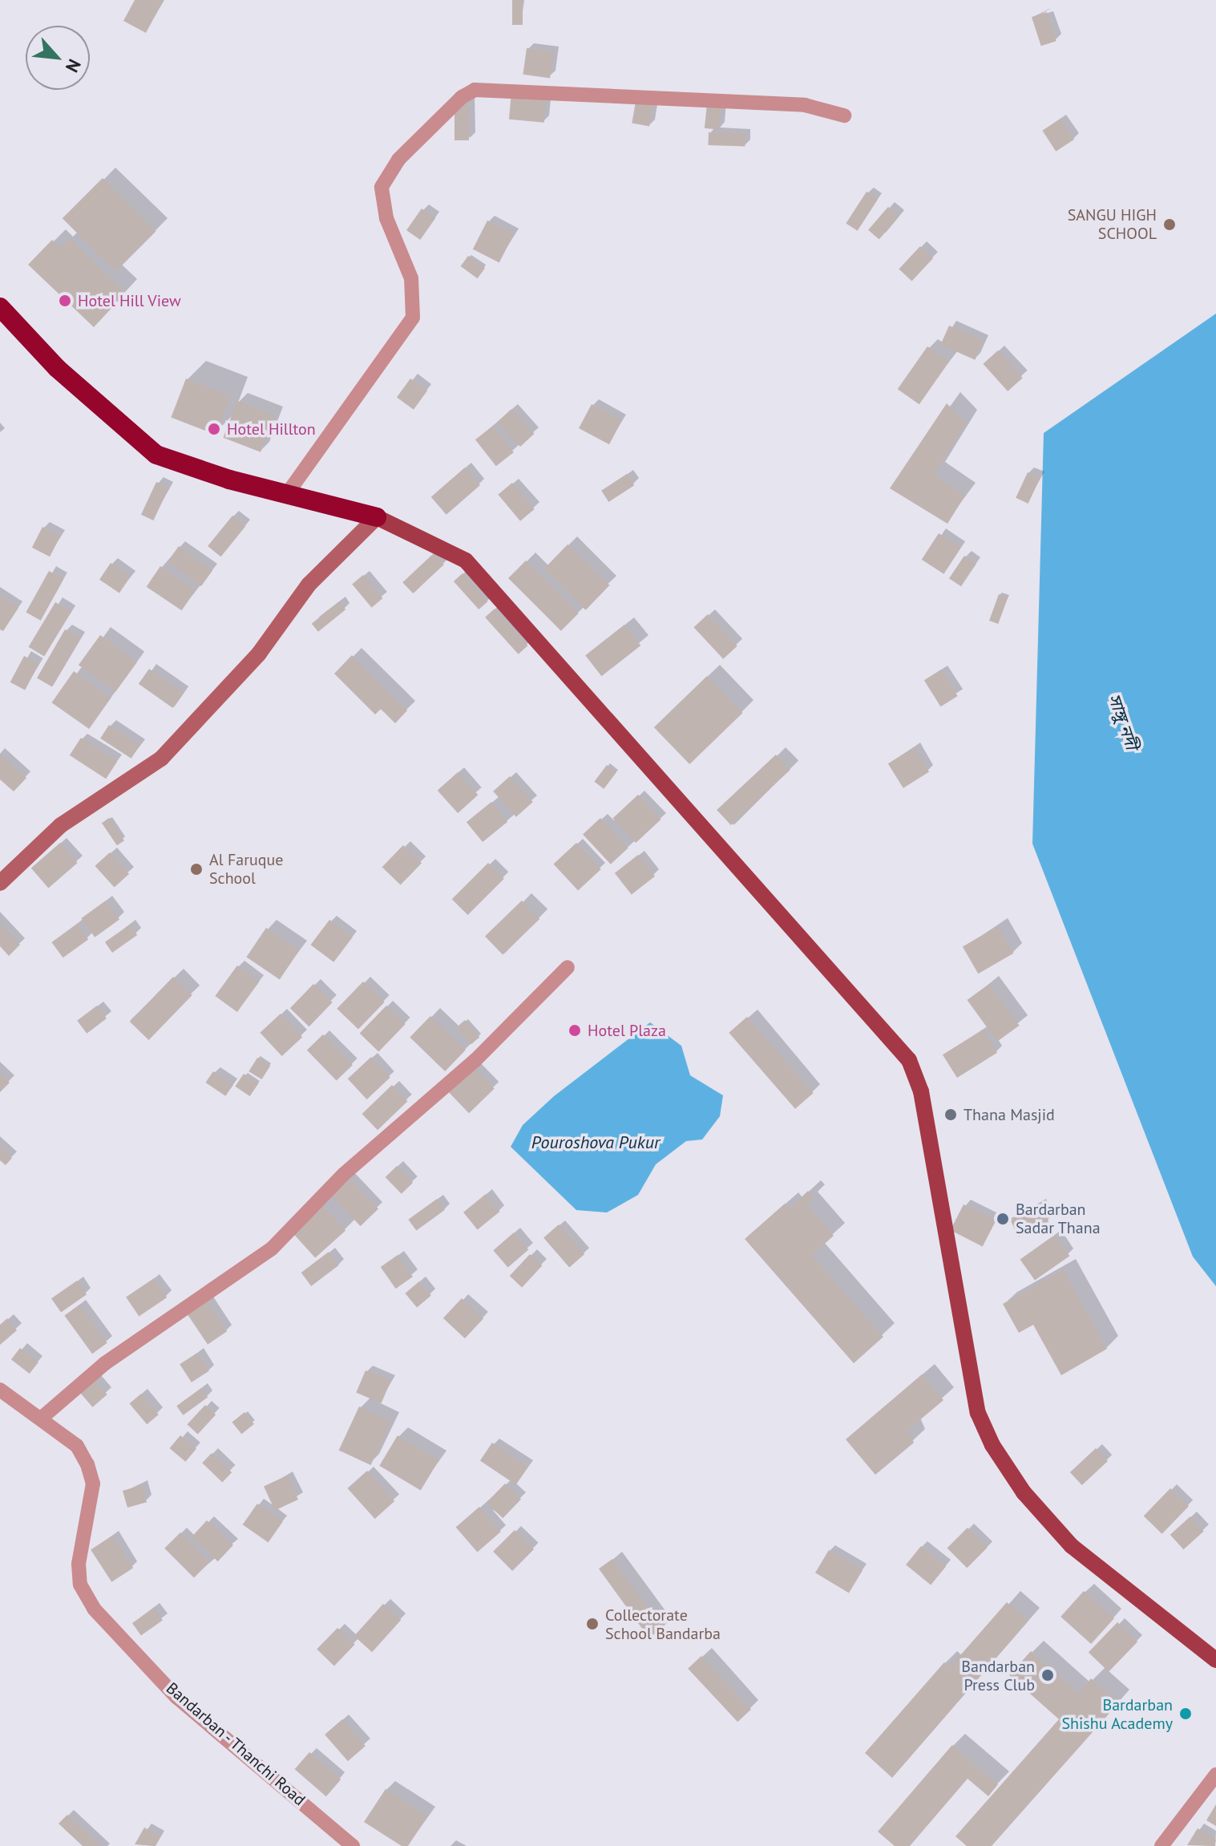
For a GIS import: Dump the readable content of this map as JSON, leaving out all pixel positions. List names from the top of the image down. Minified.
{"streets":{"street":["Bandarban - Thanchi Road"]},"water":["সাঙ্গু নদী","Pouroshova Pukur"],"places":["SANGU HIGH SCHOOL","Hotel Hill View","Hotel Hillton","Al Faruque School","Hotel Plaza","Thana Masjid","Bardarban Sadar Thana","Collectorate School Bandarba","Bandarban Press Club","Bardarban Shishu Academy"],"north":"bottom right"}
